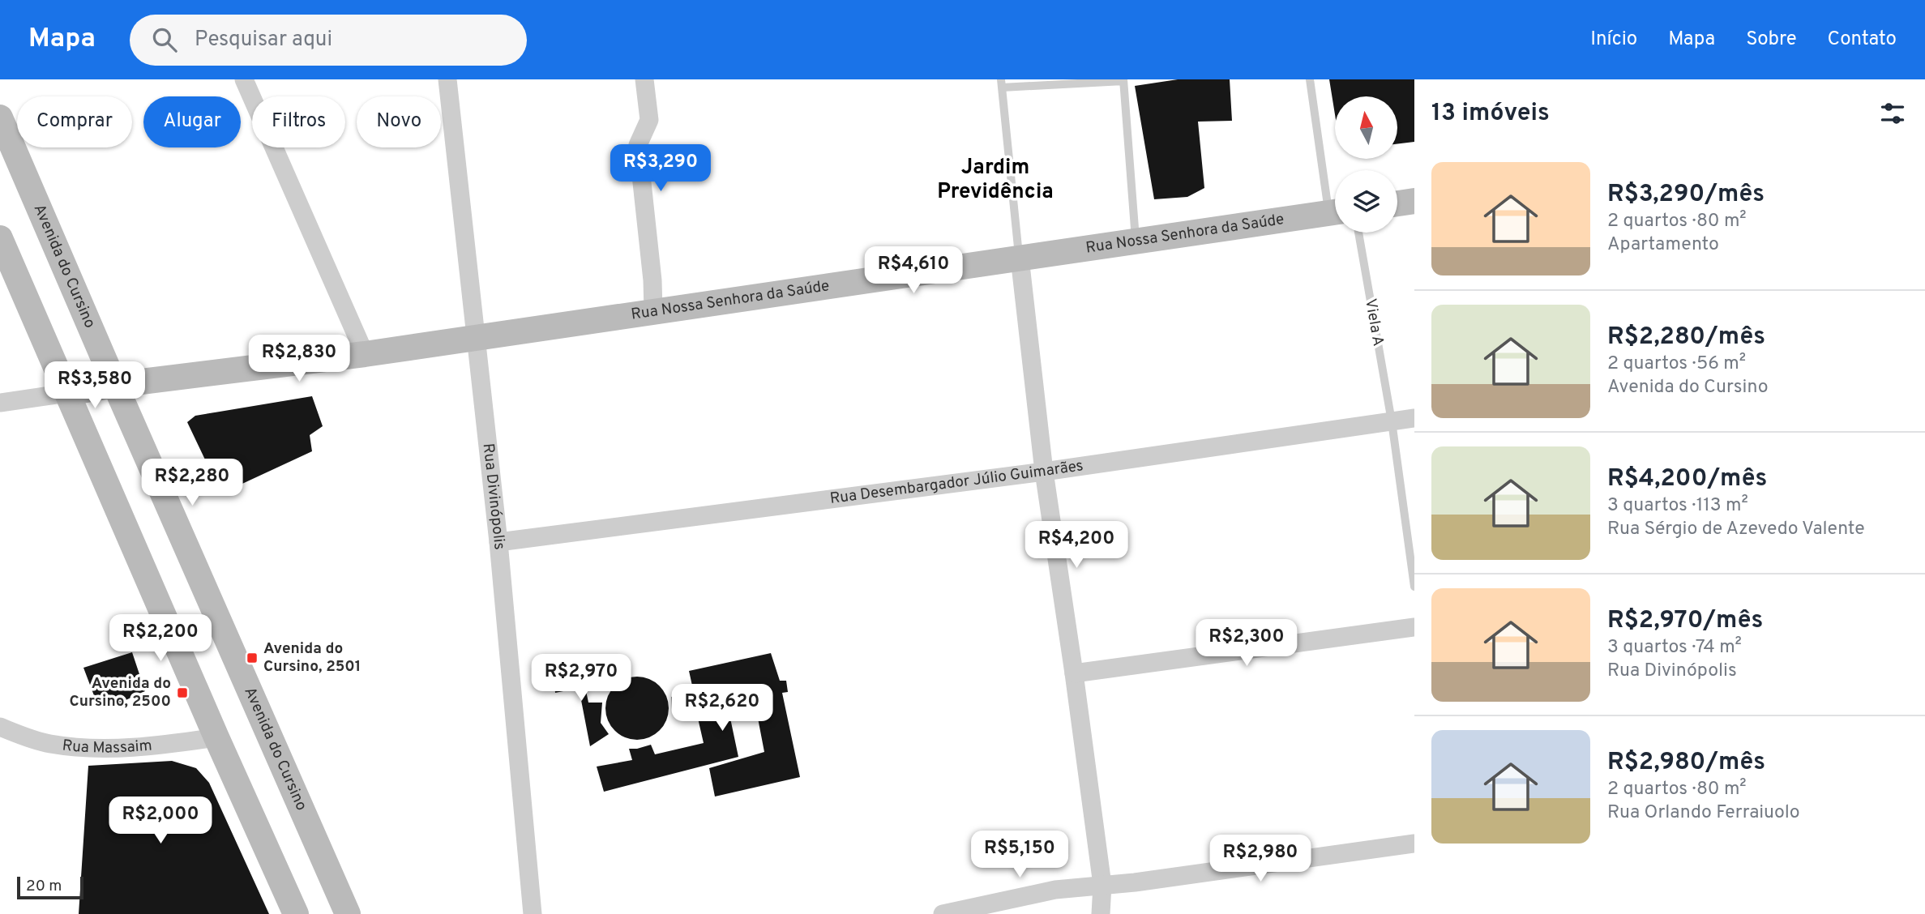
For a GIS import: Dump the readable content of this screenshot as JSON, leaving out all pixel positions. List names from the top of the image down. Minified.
{"streets":{"main road":["Rua Nossa Senhora da Saúde","Avenida do Cursino"],"street":["Rua Desembargador Júlio Guimarães","Rua Divinópolis","Rua Massaim"],"lane":["Viela A"]},"crossings":[["Rua Nossa Senhora da Saúde","Avenida do Cursino"],["Rua Nossa Senhora da Saúde","Rua Divinópolis"],["Viela A","Rua Desembargador Júlio Guimarães"],["Rua Desembargador Júlio Guimarães","Rua Divinópolis"]],"districts":["Jardim Previdência"],"places":{"transit":["Avenida do Cursino, 2501","Avenida do Cursino, 2500"]},"scale_bar":"20 m","north":"top","page":{"header":"Mapa","search":"Pesquisar aqui","nav":["Início","Mapa","Sobre","Contato"],"heading":"13 imóveis","chip":["Comprar","Alugar","Filtros","Novo"],"price":["R$3,290","R$4,610","R$2,830","R$3,580","R$2,280","R$4,200","R$2,200","R$2,300","R$2,970","R$2,620","R$2,000","R$5,150","R$2,980"],"list":[{"name":"R$3,290/mês","note":"2 quartos · 80 m² · Apartamento"},{"name":"R$2,280/mês","note":"2 quartos · 56 m² · Avenida do Cursino"},{"name":"R$4,200/mês","note":"3 quartos · 113 m² · Rua Sérgio de Azevedo Valente"},{"name":"R$2,970/mês","note":"3 quartos · 74 m² · Rua Divinópolis"},{"name":"R$2,980/mês","note":"2 quartos · 80 m² · Rua Orlando Ferraiuolo"}],"scale":"20 m"}}
